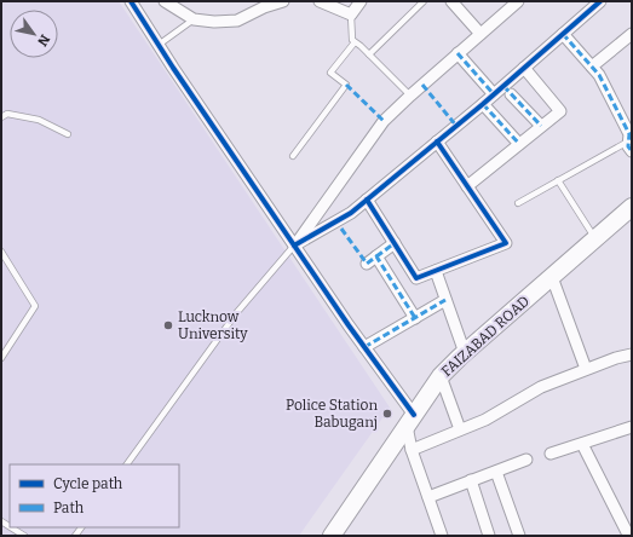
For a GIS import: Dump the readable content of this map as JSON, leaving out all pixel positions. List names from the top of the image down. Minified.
{"streets":{"main road":["FAIZABAD ROAD"]},"places":["Lucknow University","Police Station Babuganj"],"legend":["Cycle path","Path"],"north":"bottom right"}
